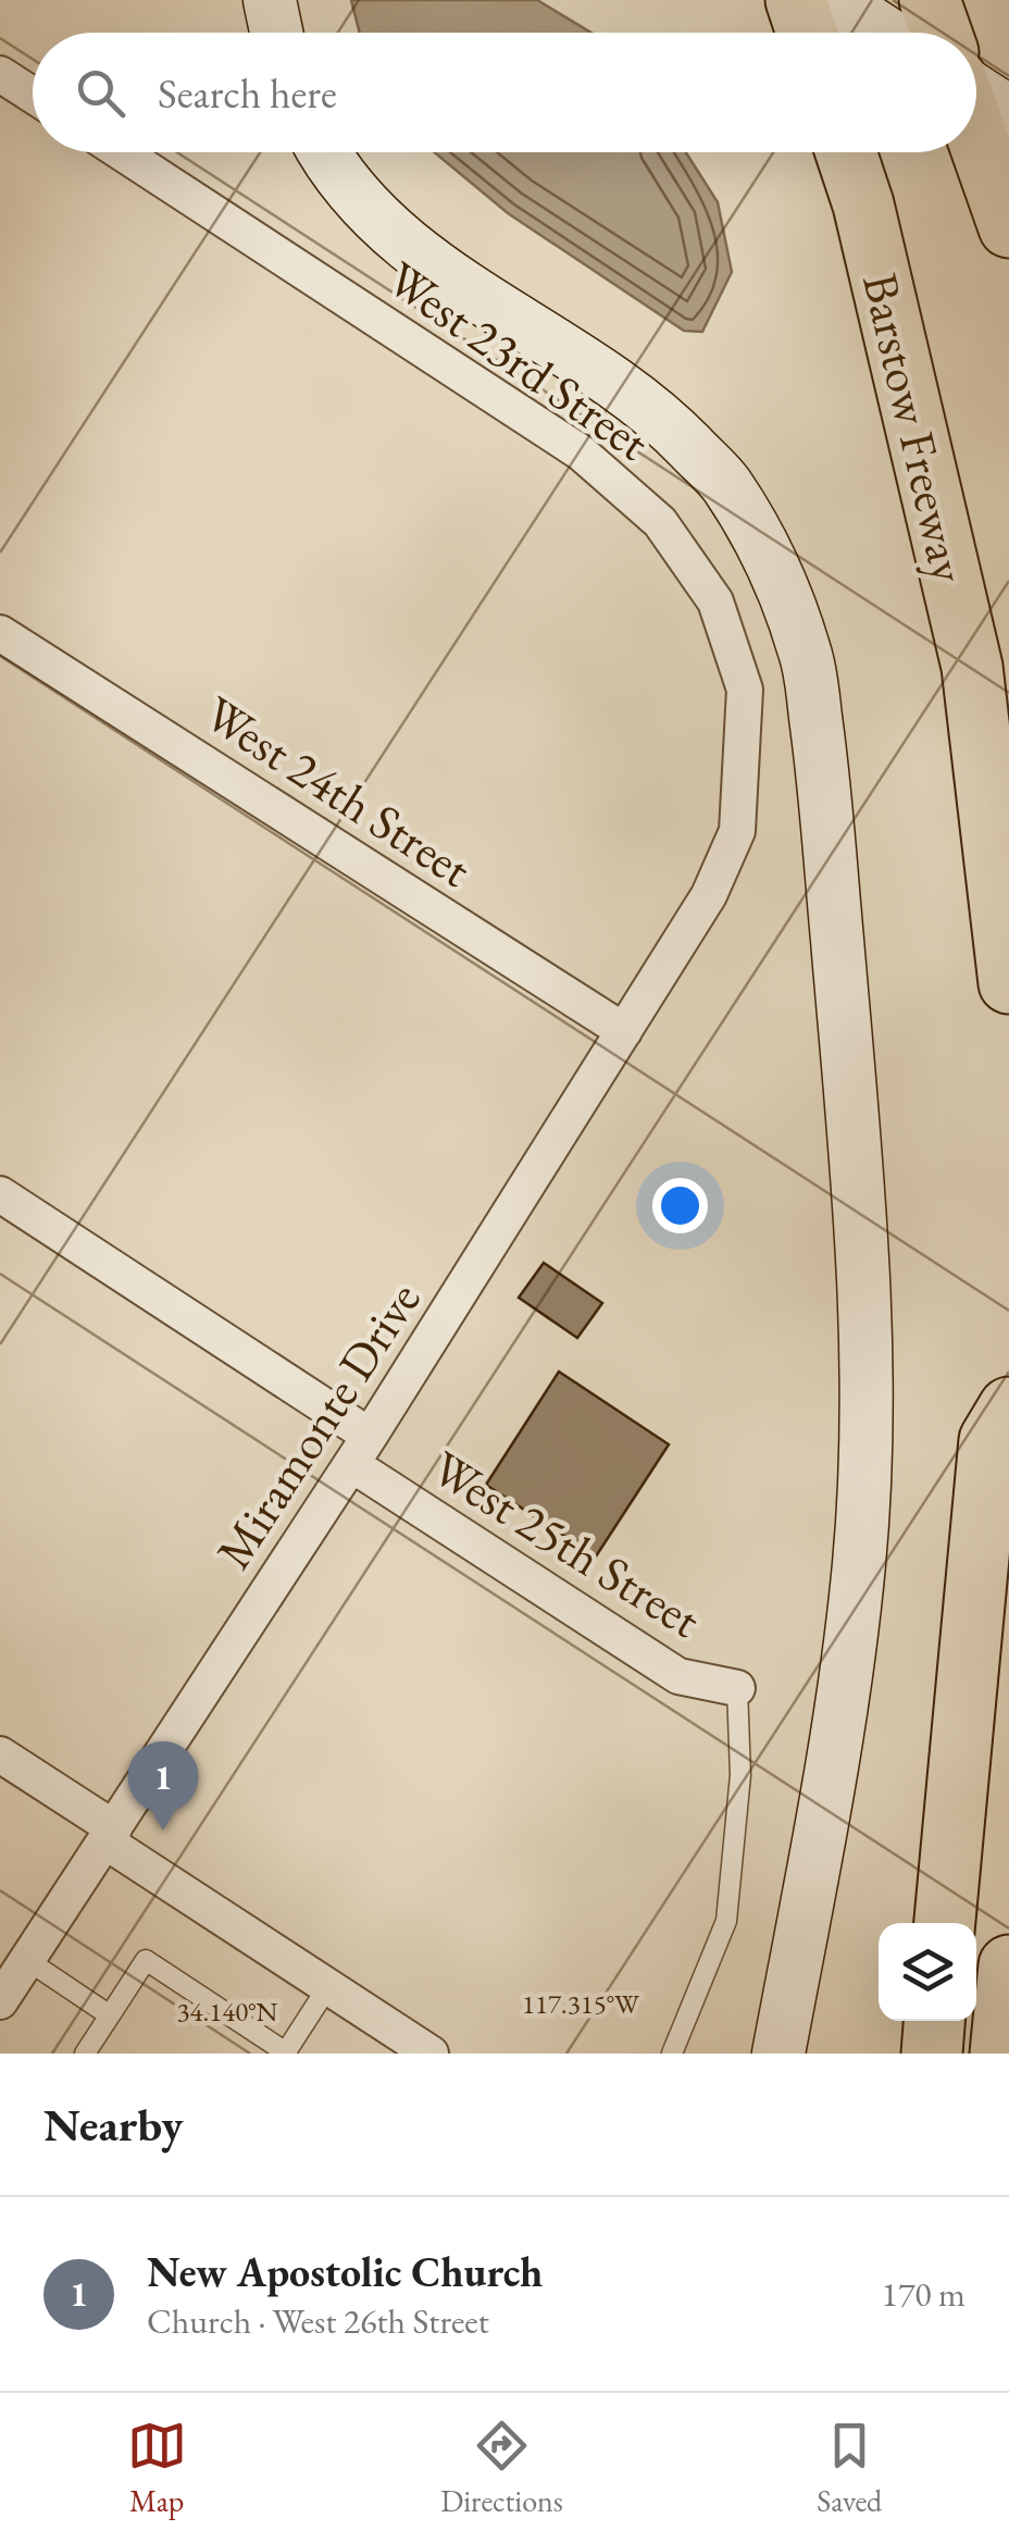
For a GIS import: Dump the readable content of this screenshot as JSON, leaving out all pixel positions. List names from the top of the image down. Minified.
{"streets":{"highway":["Barstow Freeway"],"street":["West 23rd Street","West 24th Street","Miramonte Drive","West 25th Street"]},"crossings":[["West 23rd Street","Miramonte Drive"],["West 24th Street","Miramonte Drive"],["Miramonte Drive","West 25th Street"]],"page":{"search":"Search here","pins":"1","heading":"Nearby","list":[{"mark":"1","name":"New Apostolic Church","note":"Church · West 26th Street","value":"170 m"}],"nav":["Map","Directions","Saved"]},"coordinates":["117.315°W","34.140°N"]}
